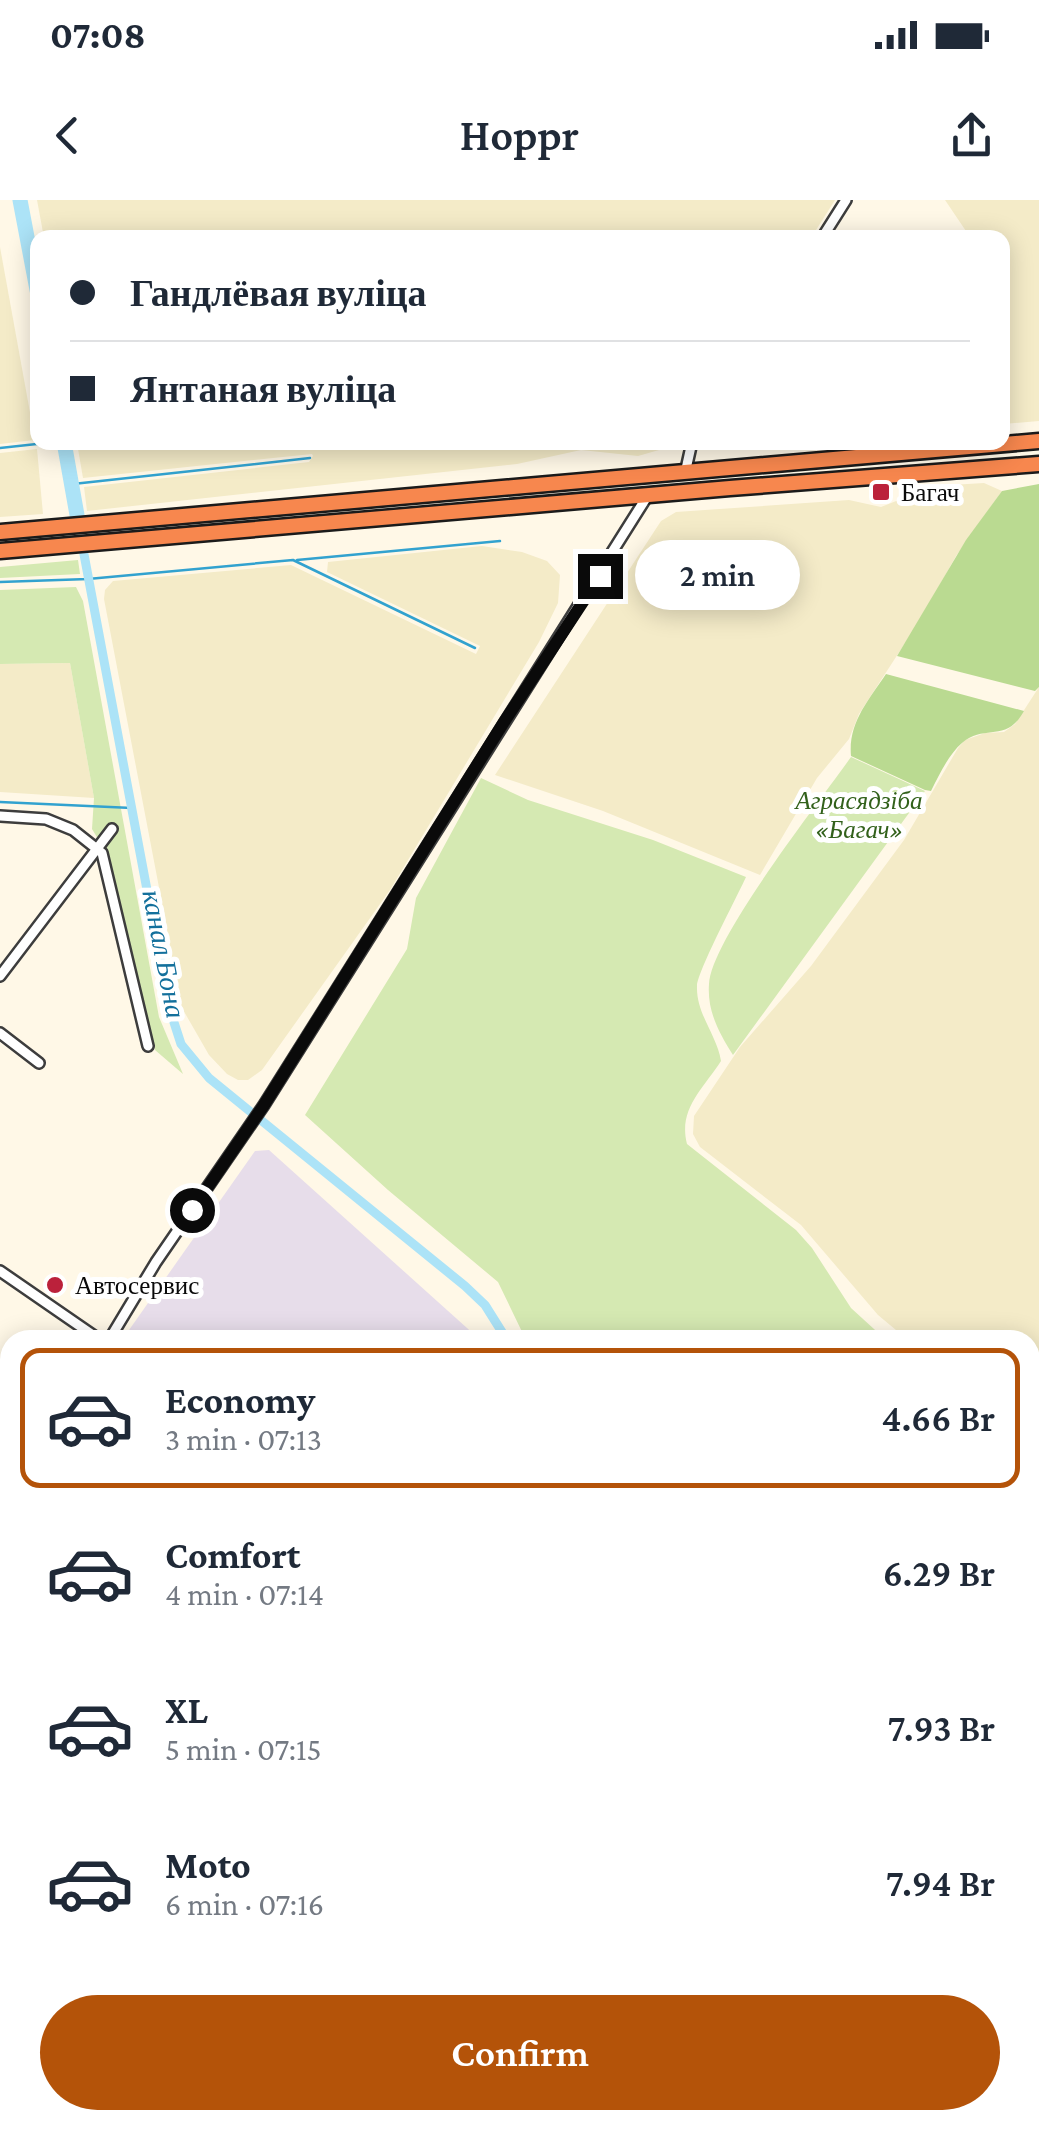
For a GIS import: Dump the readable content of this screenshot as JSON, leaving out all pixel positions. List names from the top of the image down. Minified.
{"water":["канал Бона"],"parks":["Аграсядзіба «Багач»"],"places":{"transit":["Багач"],"other":["Автосервис"]},"page":{"status":"07:08","header":"Hoppr","banner":["Гандлёвая вуліца","Янтаная вуліца"],"bubble":"2 min","list":[{"name":"Economy","note":"3 min · 07:13","value":"4.66 Br"},{"name":"Comfort","note":"4 min · 07:14","value":"6.29 Br"},{"name":"XL","note":"5 min · 07:15","value":"7.93 Br"},{"name":"Moto","note":"6 min · 07:16","value":"7.94 Br"}],"buttons":"Confirm"}}
